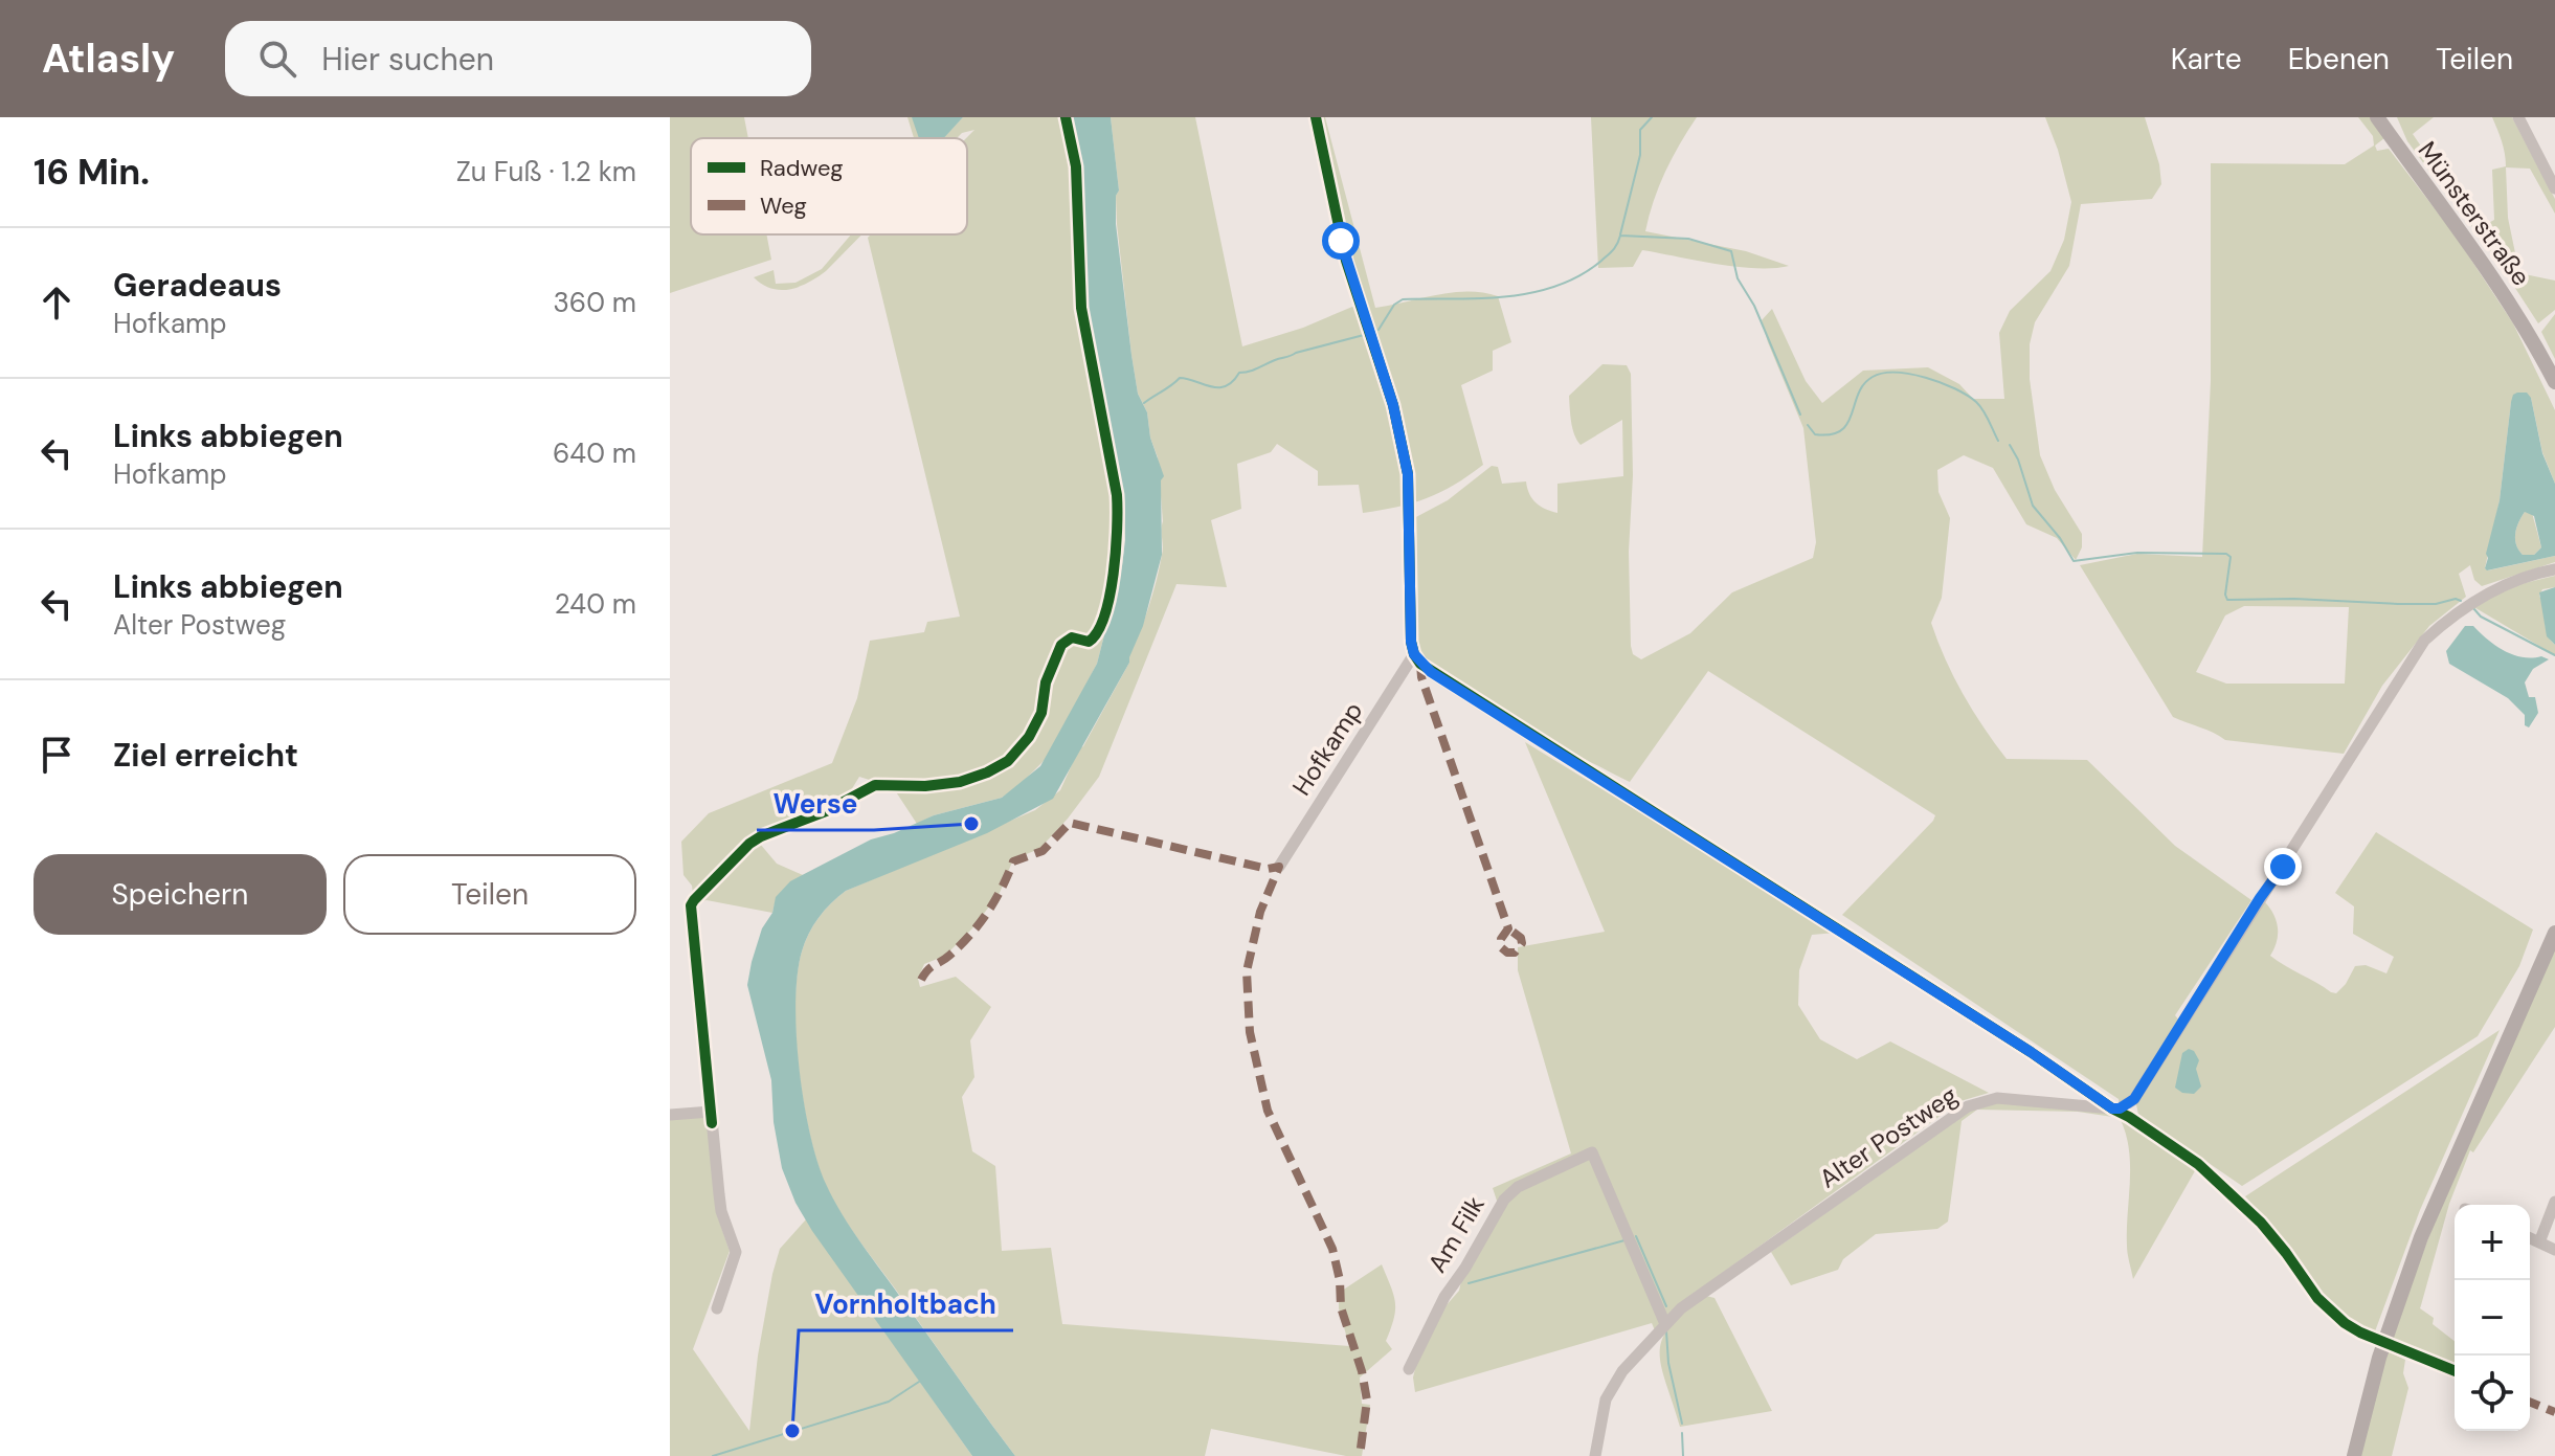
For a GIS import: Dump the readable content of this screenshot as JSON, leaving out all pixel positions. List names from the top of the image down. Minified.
{"streets":{"main road":["Münsterstraße"],"street":["Hofkamp","Alter Postweg","Am Filk"]},"crossings":[["Alter Postweg","Am Filk"]],"places":["Werse","Vornholtbach"],"legend":["Radweg","Weg"],"page":{"header":"Atlasly","search":"Hier suchen","nav":["Karte","Ebenen","Teilen"],"heading":["16 Min.","Zu Fuß · 1.2 km"],"list":[["Geradeaus","Hofkamp","360 m"],["Links abbiegen","Hofkamp","640 m"],["Links abbiegen","Alter Postweg","240 m"],"Ziel erreicht"],"buttons":["Speichern","Teilen"],"map_buttons":["+","−"]}}
